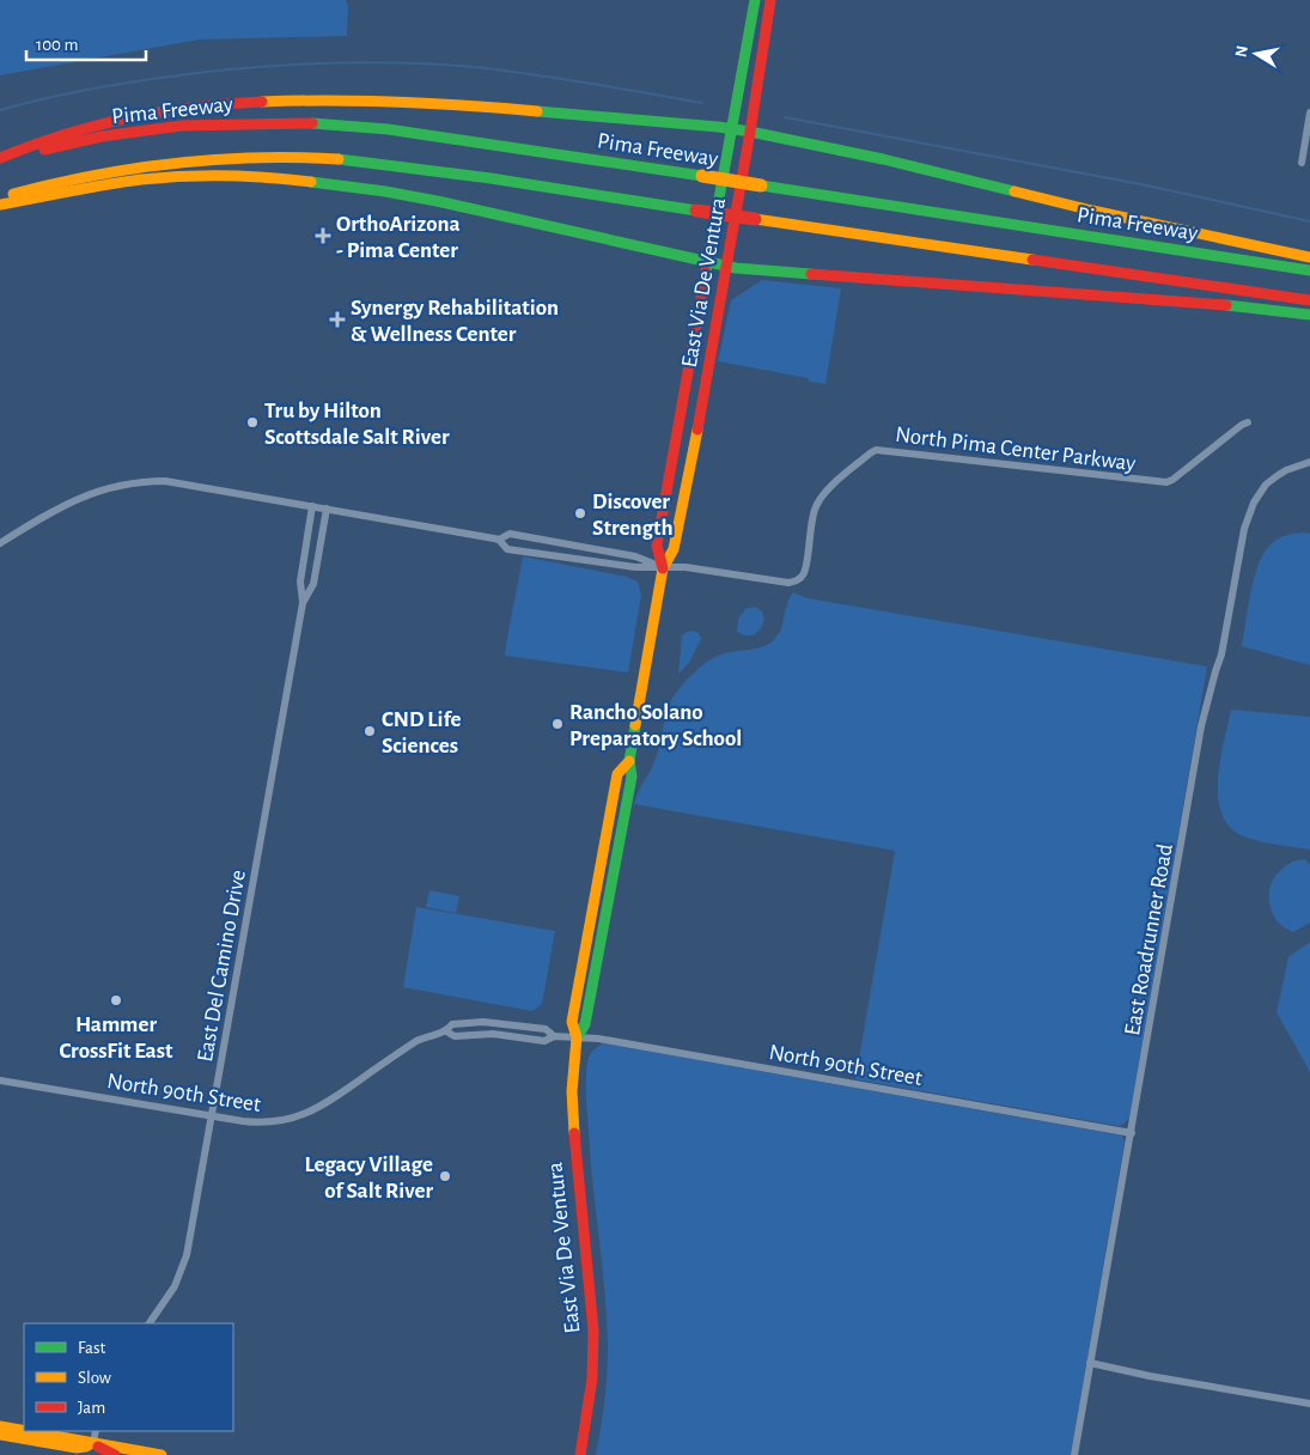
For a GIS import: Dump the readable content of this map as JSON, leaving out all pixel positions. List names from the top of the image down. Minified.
{"streets":{"main road":["Pima Freeway","East Via De Ventura"],"street":["North Pima Center Parkway","East Roadrunner Road","East Del Camino Drive","North 90th Street"]},"crossings":[["East Via De Ventura","North Pima Center Parkway"],["East Via De Ventura","North 90th Street"],["North Pima Center Parkway","East Del Camino Drive"],["East Roadrunner Road","North 90th Street"],["East Del Camino Drive","North 90th Street"]],"places":{"health":["OrthoArizona - Pima Center","Synergy Rehabilitation & Wellness Center"],"other":["Tru by Hilton Scottsdale Salt River","Discover Strength","Rancho Solano Preparatory School","CND Life Sciences","Hammer CrossFit East","Legacy Village of Salt River"]},"legend":["Fast","Slow","Jam"],"scale_bar":"100 m","north":"left"}
